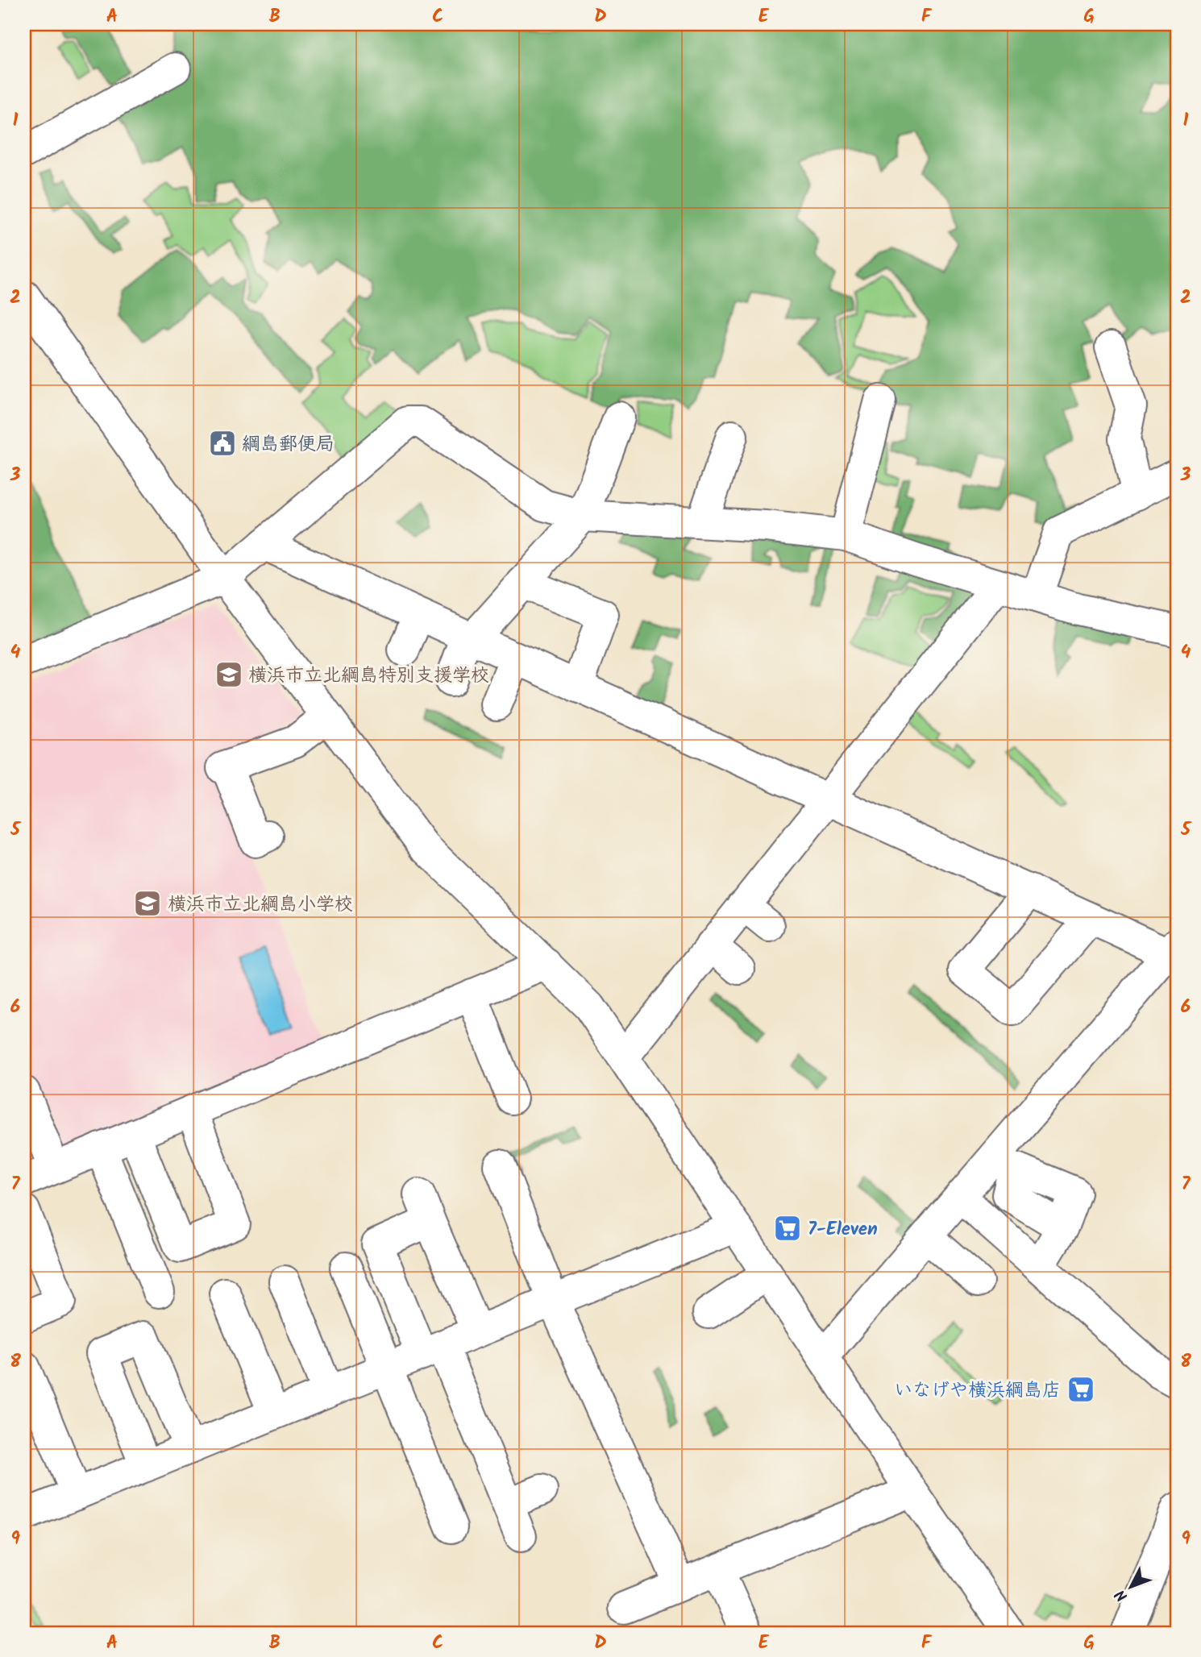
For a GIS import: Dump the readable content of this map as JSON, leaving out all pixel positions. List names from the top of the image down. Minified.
{"places":{"public building":["綱島郵便局"],"school or university":["横浜市立北綱島特別支援学校","横浜市立北綱島小学校"],"supermarket":["7-Eleven","いなげや横浜綱島店"]},"north":"bottom left","grid":{"columns":["A","B","C","D","E","F","G"],"rows":["1","2","3","4","5","6","7","8","9"]}}
